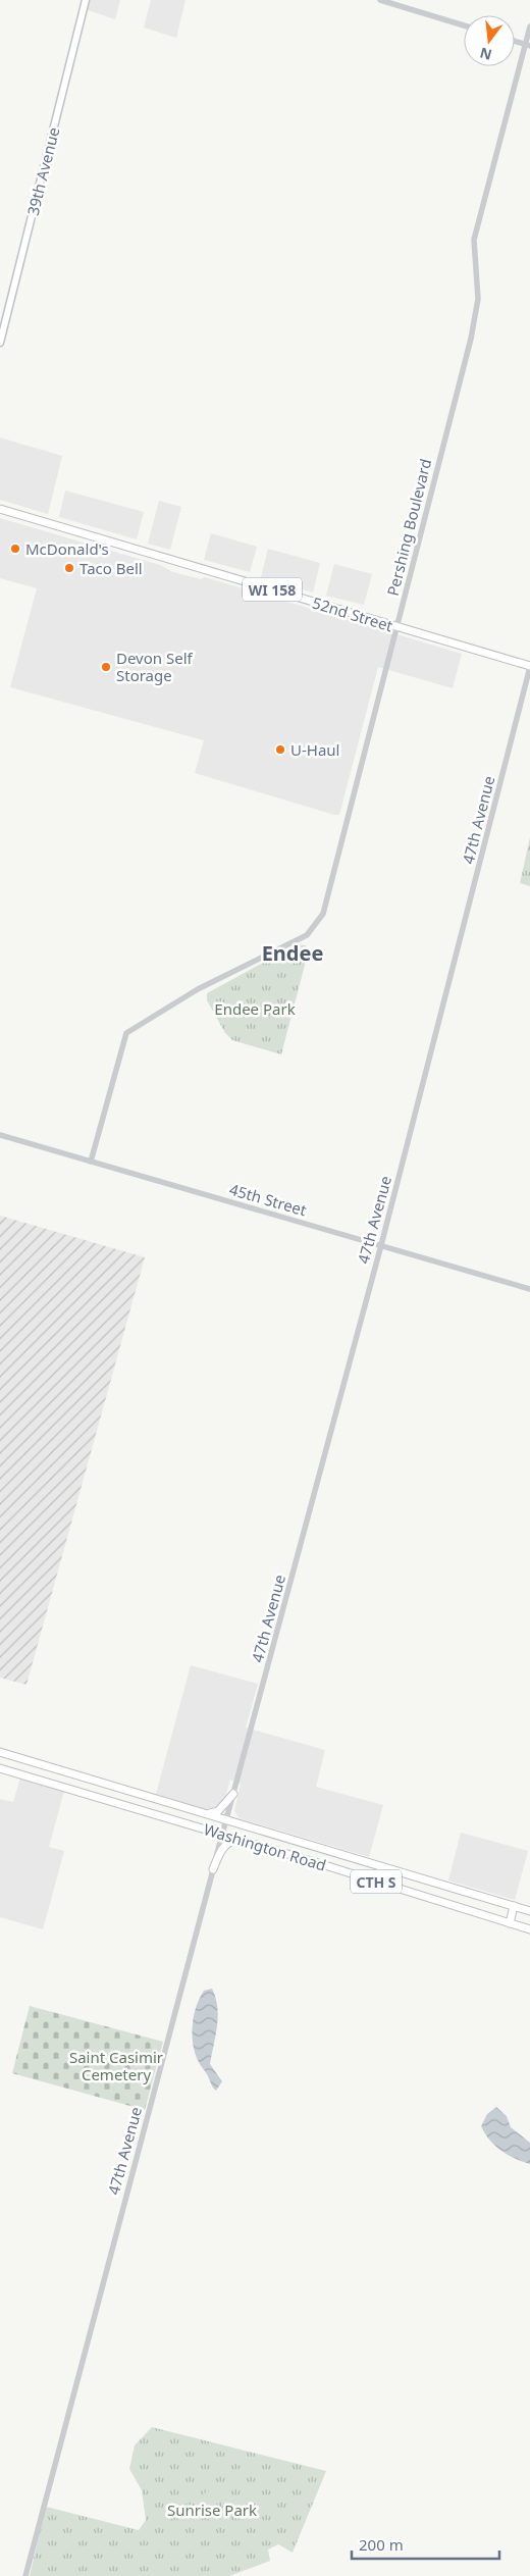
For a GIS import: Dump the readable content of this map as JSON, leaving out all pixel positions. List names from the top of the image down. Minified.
{"streets":{"main road":["39th Avenue","WI 158","52nd Street","Washington Road","CTH S"],"street":["Pershing Boulevard","47th Avenue","45th Street"]},"crossings":[["Pershing Boulevard","52nd Street"],["Pershing Boulevard","45th Street"],["52nd Street","47th Avenue"],["47th Avenue","45th Street"],["47th Avenue","Washington Road"]],"districts":["Endee"],"parks":["Endee Park","Saint Casimir Cemetery","Sunrise Park"],"places":["McDonald's","Taco Bell","Devon Self Storage","U-Haul"],"scale_bar":"200 m","north":"bottom"}
